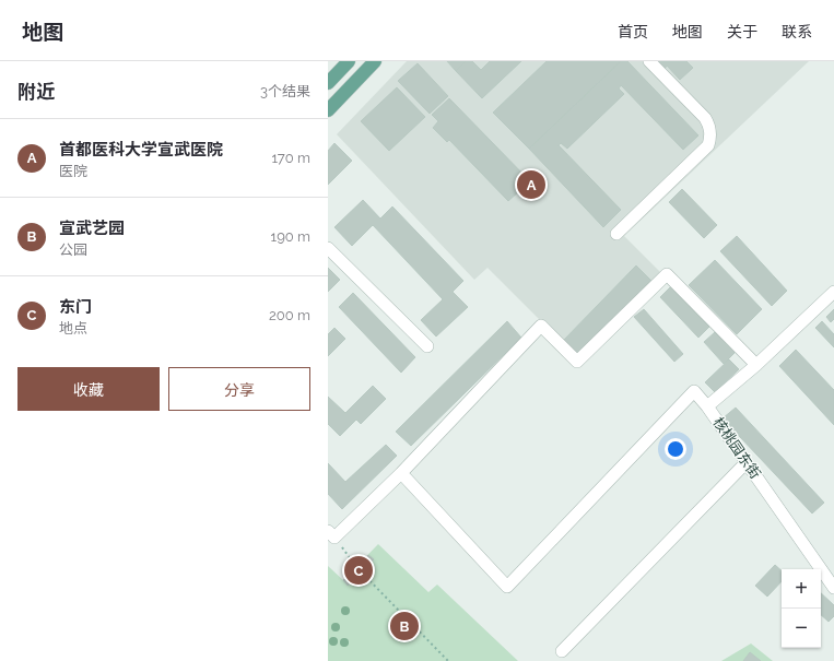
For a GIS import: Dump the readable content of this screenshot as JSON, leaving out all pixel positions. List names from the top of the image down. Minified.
{"streets":{"street":["核桃园东街"]},"page":{"header":"地图","nav":["首页","地图","关于","联系"],"heading":["附近","3个结果"],"list":[{"mark":"A","name":"首都医科大学宣武医院","note":"医院","value":"170 m"},{"mark":"B","name":"宣武艺园","note":"公园","value":"190 m"},{"mark":"C","name":"东门","note":"地点","value":"200 m"}],"pins":["A","C","B"],"buttons":["收藏","分享"],"map_buttons":["+","−"]}}
